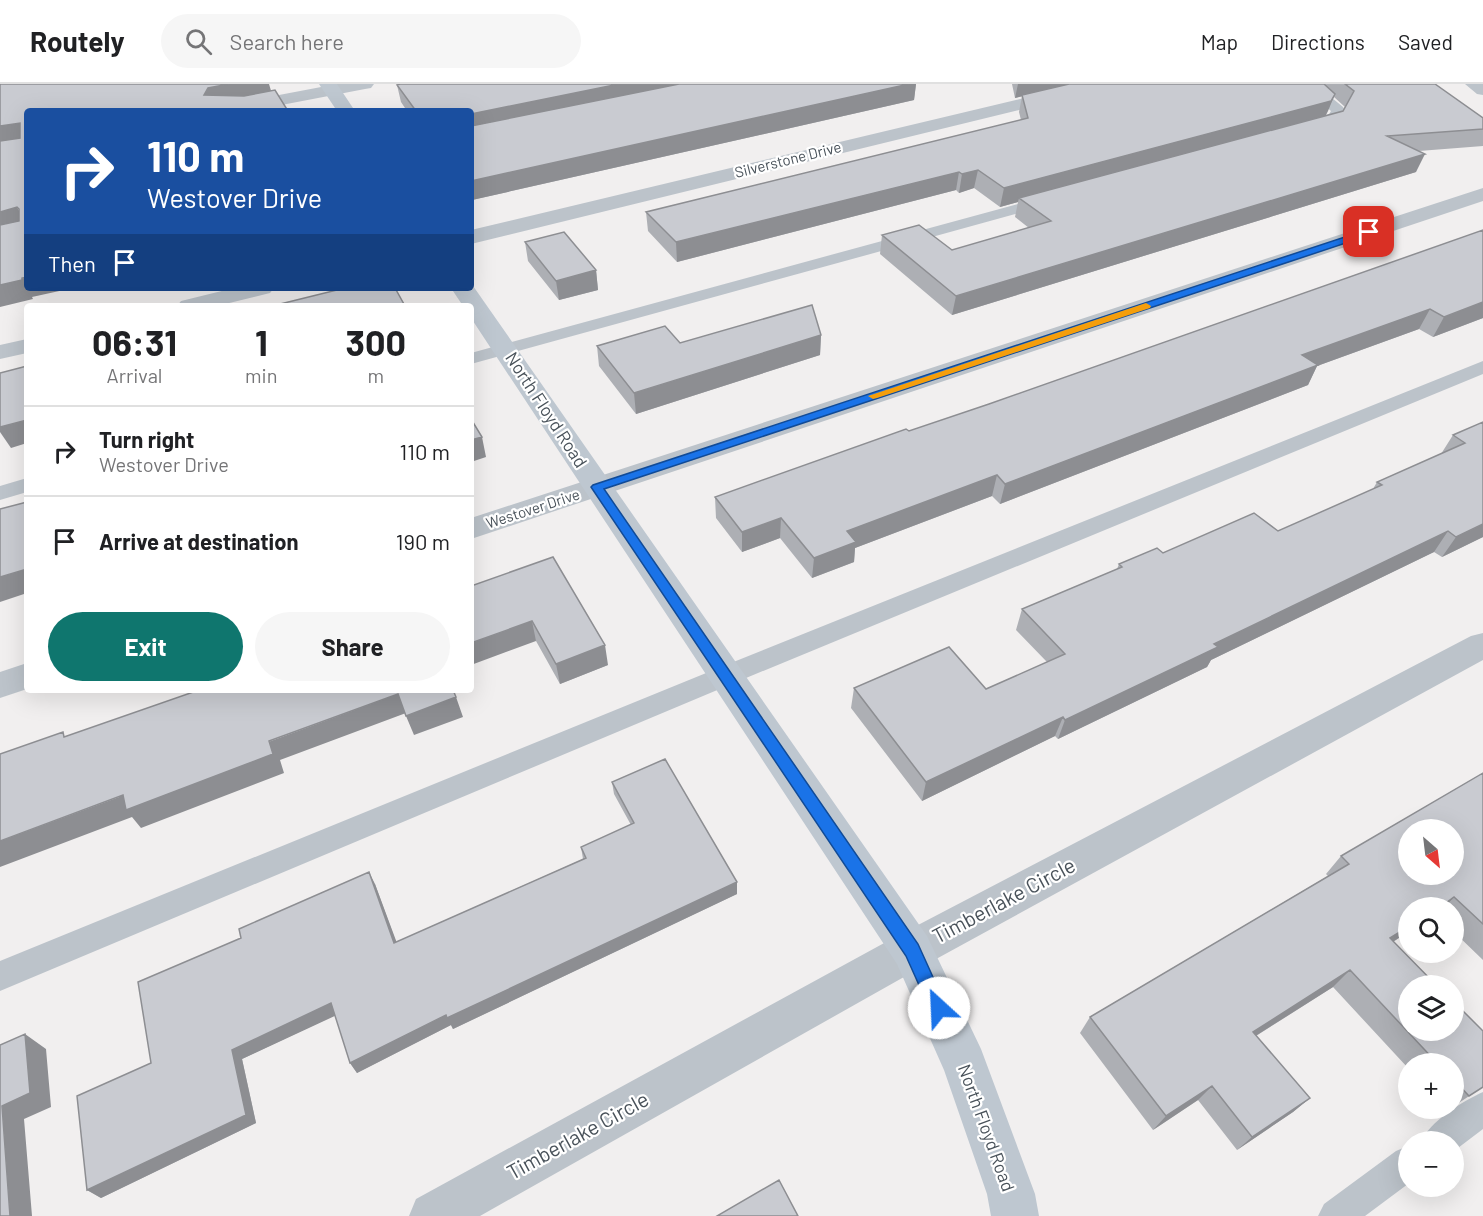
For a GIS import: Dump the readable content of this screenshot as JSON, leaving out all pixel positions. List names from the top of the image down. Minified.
{"streets":{"street":["Silverstone Drive","North Floyd Road","Westover Drive","Timberlake Circle"]},"crossings":[["North Floyd Road","Westover Drive"],["North Floyd Road","Timberlake Circle"]],"north":"bottom right","page":{"header":"Routely","search":"Search here","nav":["Map","Directions","Saved"],"turn":["110 m","Westover Drive"],"then":"Then","eta":["06:31","Arrival","1","min","300","m"],"list":[{"name":"Turn right","note":"Westover Drive","value":"110 m"},{"name":"Arrive at destination","value":"190 m"}],"buttons":["Exit","Share"],"map_buttons":["+","−"]}}
